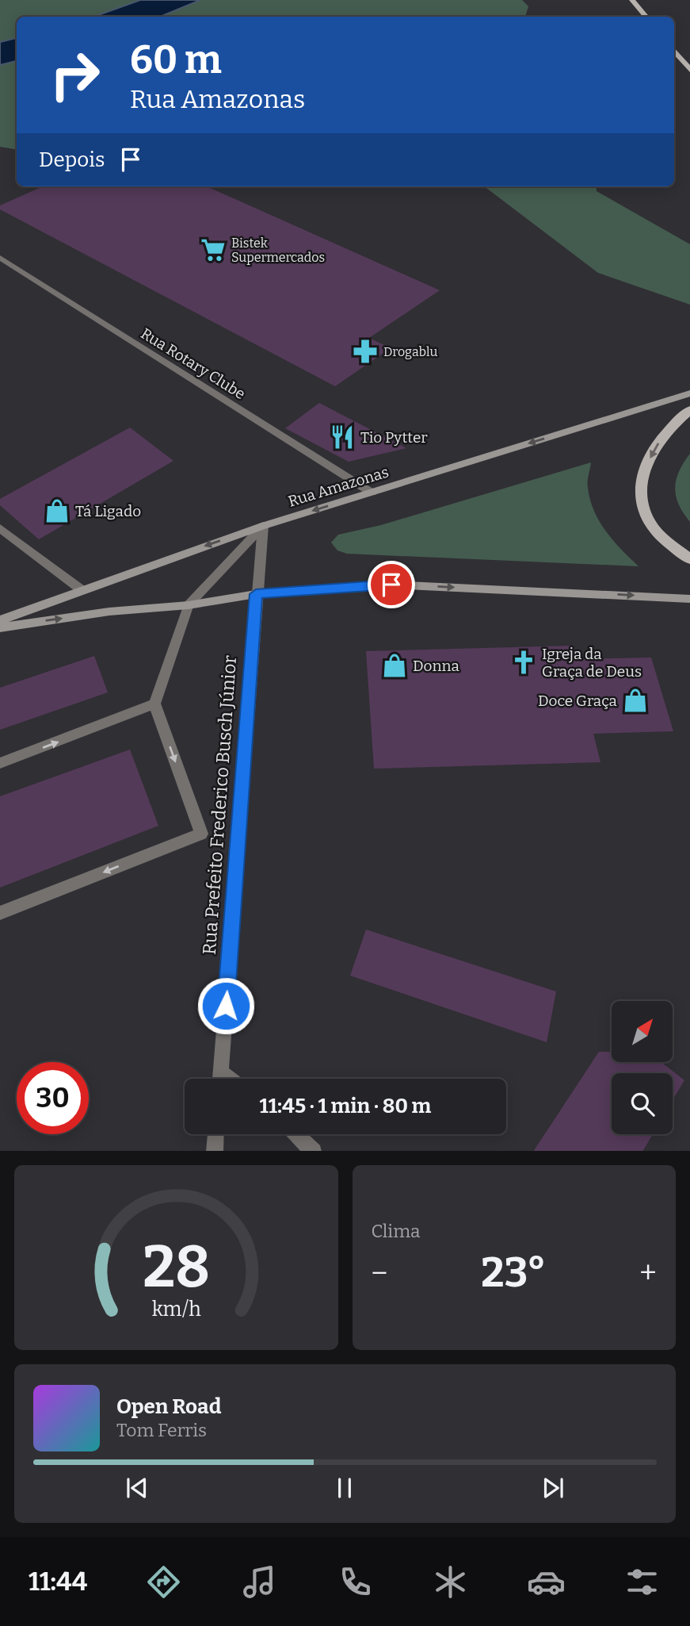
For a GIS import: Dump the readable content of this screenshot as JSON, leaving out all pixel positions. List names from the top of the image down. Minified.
{"streets":{"main road":["Rua Amazonas"],"street":["Rua Rotary Clube","Rua Prefeito Frederico Busch Júnior"]},"crossings":[["Rua Rotary Clube","Rua Amazonas"],["Rua Amazonas","Rua Prefeito Frederico Busch Júnior"]],"places":{"supermarket":["Bistek Supermercados"],"pharmacy":["Drogablu"],"restaurant":["Tio Pytter"],"shop":["Tá Ligado","Donna","Doce Graça"],"church":["Igreja da Graça de Deus"]},"north":"top right","page":{"turn":["60 m","Rua Amazonas"],"then":"Depois","limit":"30","trip":"11:45 · 1 min · 80 m","tile":"Clima","heat":["−","23°","+"],"song":["Open Road","Tom Ferris"],"tabs":"11:44","gauge":["28","km/h"]}}
